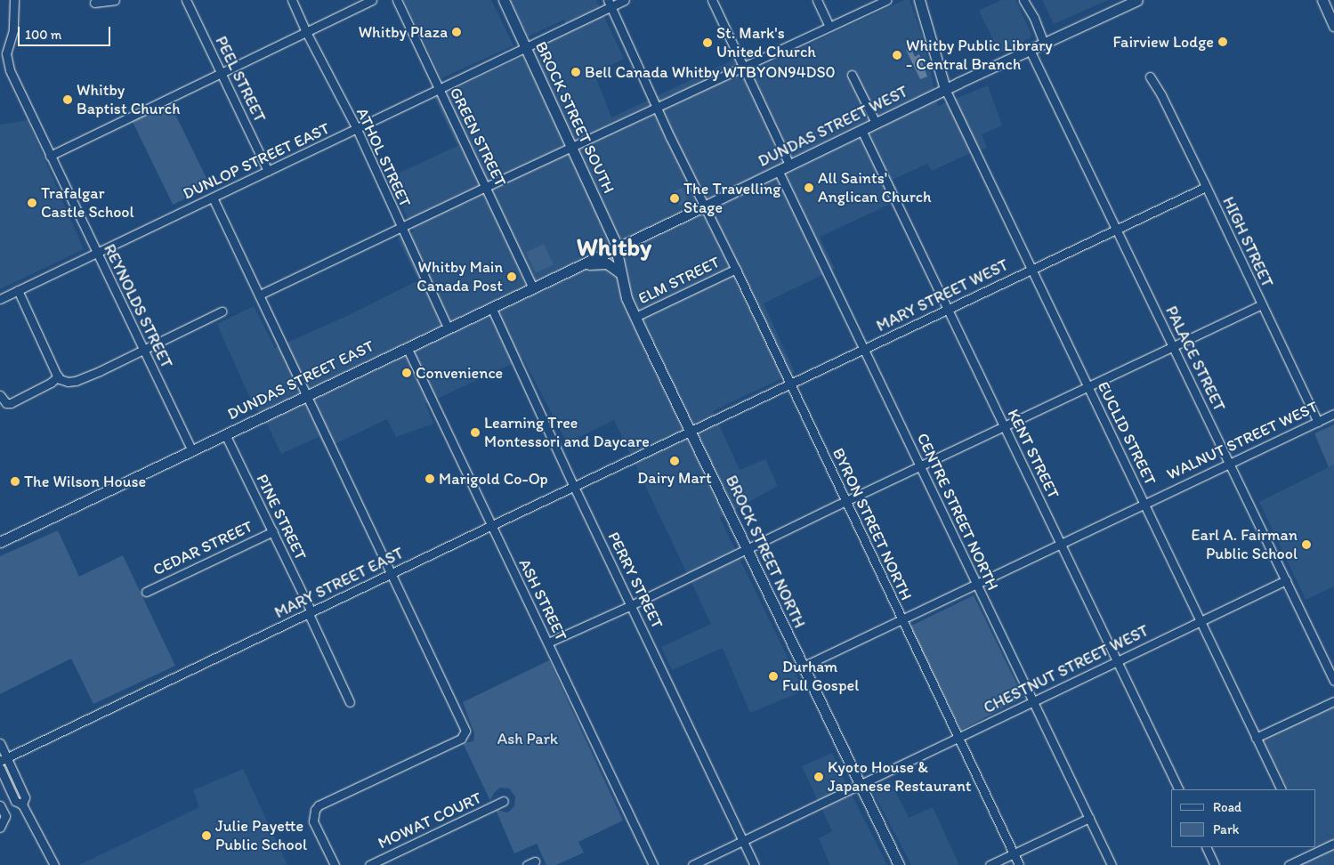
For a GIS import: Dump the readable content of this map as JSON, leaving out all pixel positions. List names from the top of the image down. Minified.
{"streets":{"main road":["BROCK STREET SOUTH","DUNDAS STREET WEST","DUNDAS STREET EAST","BROCK STREET NORTH"],"street":["PEEL STREET","GREEN STREET","ATHOL STREET","DUNLOP STREET EAST","HIGH STREET","ELM STREET","MARY STREET WEST","REYNOLDS STREET","PALACE STREET","EUCLID STREET","WALNUT STREET WEST","KENT STREET","CENTRE STREET NORTH","PINE STREET","BYRON STREET NORTH","CEDAR STREET","PERRY STREET","MARY STREET EAST","ASH STREET","CHESTNUT STREET WEST","MOWAT COURT"]},"crossings":[["PEEL STREET","DUNLOP STREET EAST"],["BROCK STREET SOUTH","DUNDAS STREET WEST"],["BROCK STREET SOUTH","DUNLOP STREET EAST"],["BROCK STREET SOUTH","DUNDAS STREET EAST"],["BROCK STREET SOUTH","BROCK STREET NORTH"],["DUNDAS STREET WEST","PALACE STREET"],["DUNDAS STREET WEST","DUNDAS STREET EAST"],["DUNDAS STREET WEST","EUCLID STREET"],["DUNDAS STREET WEST","KENT STREET"],["DUNDAS STREET WEST","CENTRE STREET NORTH"],["DUNDAS STREET WEST","BYRON STREET NORTH"],["DUNDAS STREET WEST","BROCK STREET NORTH"],["GREEN STREET","DUNLOP STREET EAST"],["GREEN STREET","DUNDAS STREET EAST"],["ATHOL STREET","DUNLOP STREET EAST"],["ATHOL STREET","DUNDAS STREET EAST"],["DUNLOP STREET EAST","REYNOLDS STREET"],["DUNLOP STREET EAST","BYRON STREET NORTH"],["HIGH STREET","MARY STREET WEST"],["HIGH STREET","WALNUT STREET WEST"],["ELM STREET","BYRON STREET NORTH"],["ELM STREET","BROCK STREET NORTH"],["MARY STREET WEST","PALACE STREET"],["MARY STREET WEST","EUCLID STREET"],["MARY STREET WEST","KENT STREET"],["MARY STREET WEST","CENTRE STREET NORTH"],["MARY STREET WEST","BYRON STREET NORTH"],["MARY STREET WEST","BROCK STREET NORTH"],["MARY STREET WEST","MARY STREET EAST"],["REYNOLDS STREET","DUNDAS STREET EAST"],["PALACE STREET","WALNUT STREET WEST"],["PALACE STREET","CHESTNUT STREET WEST"],["DUNDAS STREET EAST","PINE STREET"],["DUNDAS STREET EAST","BROCK STREET NORTH"],["DUNDAS STREET EAST","PERRY STREET"],["DUNDAS STREET EAST","ASH STREET"],["EUCLID STREET","WALNUT STREET WEST"],["EUCLID STREET","CHESTNUT STREET WEST"],["WALNUT STREET WEST","KENT STREET"],["WALNUT STREET WEST","CENTRE STREET NORTH"],["WALNUT STREET WEST","BYRON STREET NORTH"],["WALNUT STREET WEST","BROCK STREET NORTH"],["KENT STREET","CHESTNUT STREET WEST"],["CENTRE STREET NORTH","CHESTNUT STREET WEST"],["PINE STREET","CEDAR STREET"],["PINE STREET","MARY STREET EAST"],["BYRON STREET NORTH","CHESTNUT STREET WEST"],["BROCK STREET NORTH","MARY STREET EAST"],["BROCK STREET NORTH","CHESTNUT STREET WEST"],["PERRY STREET","MARY STREET EAST"],["PERRY STREET","CHESTNUT STREET WEST"],["MARY STREET EAST","ASH STREET"]],"districts":["Whitby"],"parks":["Ash Park"],"places":["Whitby Plaza","Fairview Lodge","St. Mark's United Church","Whitby Public Library - Central Branch","Bell Canada Whitby WTBYON94DS0","Whitby Baptist Church","All Saints' Anglican Church","The Travelling Stage","Trafalgar Castle School","Whitby Main Canada Post","Convenience","Learning Tree Montessori and Daycare","Dairy Mart","Marigold Co-Op","The Wilson House","Earl A. Fairman Public School","Durham Full Gospel","Kyoto House & Japanese Restaurant","Julie Payette Public School"],"legend":["Road","Park"],"scale_bar":"100 m"}
